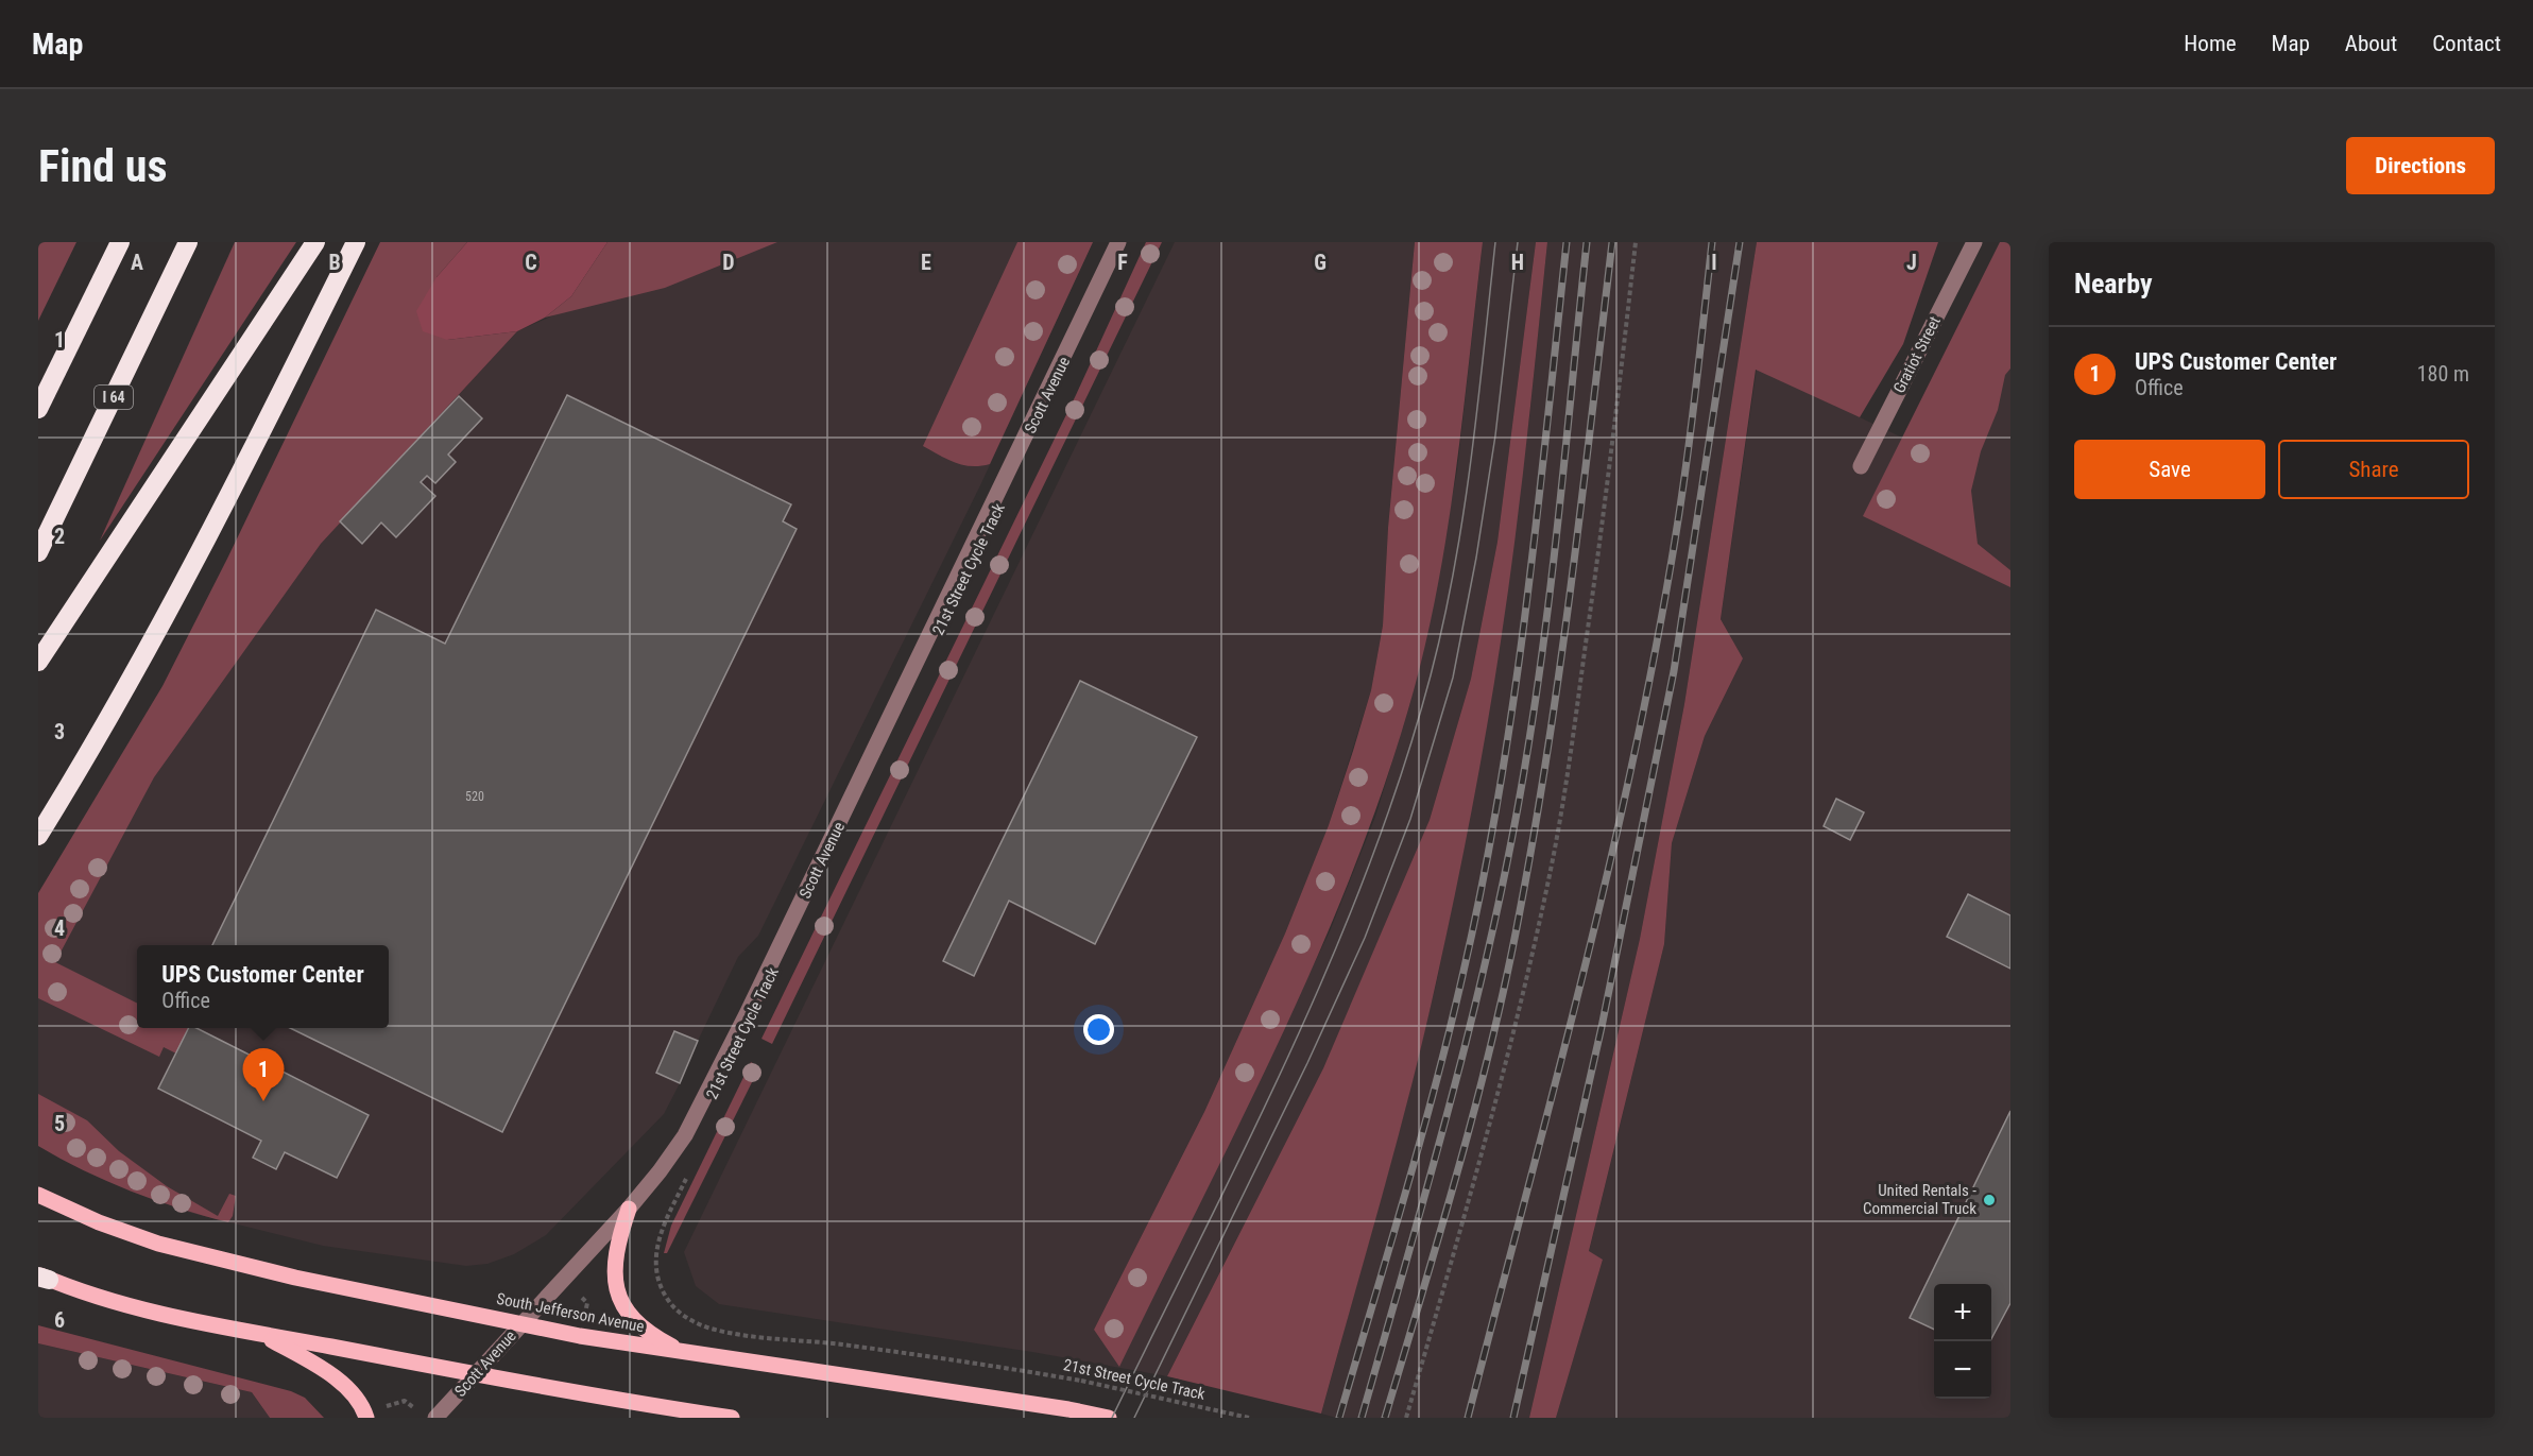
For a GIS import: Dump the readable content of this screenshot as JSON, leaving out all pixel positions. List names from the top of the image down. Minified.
{"streets":{"highway":["I 64"],"main road":["South Jefferson Avenue"],"street":["Gratiot Street","Scott Avenue"],"path":["21st Street Cycle Track"]},"crossings":[["Scott Avenue","South Jefferson Avenue"]],"places":["United Rentals - Commercial Truck"],"house_numbers":["520"],"page":{"header":"Map","nav":["Home","Map","About","Contact"],"buttons":["Directions",["Save","Share"]],"title":"Find us","heading":"Nearby","list":[{"mark":"1","name":"UPS Customer Center","note":"Office","value":"180 m"}],"popup":["UPS Customer Center","Office"],"pins":"1","map_buttons":["+","−"]},"grid":{"columns":["A","B","C","D","E","F","G","H","I","J"],"rows":["1","2","3","4","5","6"]}}
